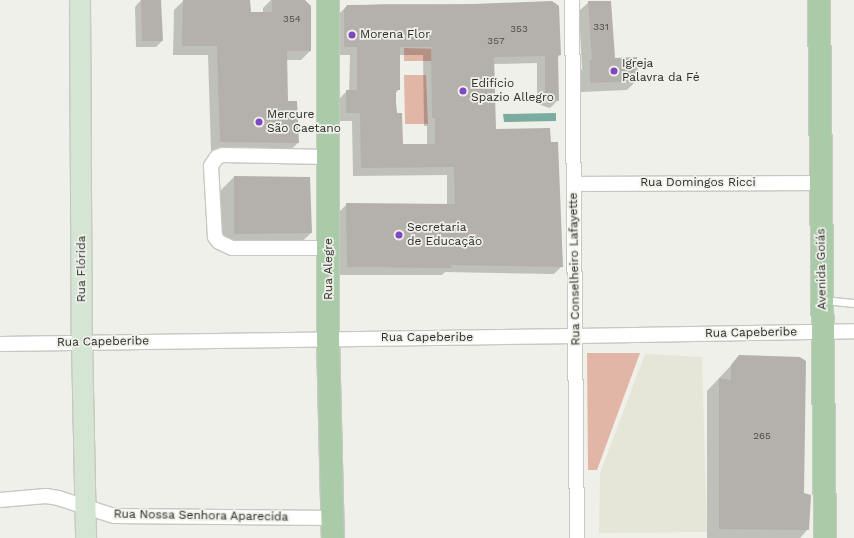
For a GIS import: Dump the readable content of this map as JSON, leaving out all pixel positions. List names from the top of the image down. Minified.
{"streets":{"main road":["Rua Alegre","Avenida Goiás"],"street":["Rua Domingos Ricci","Rua Flórida","Rua Conselheiro Lafayette","Rua Capeberibe","Rua Nossa Senhora Aparecida"]},"crossings":[["Rua Domingos Ricci","Rua Conselheiro Lafayette"],["Rua Domingos Ricci","Avenida Goiás"],["Rua Flórida","Rua Capeberibe"],["Rua Flórida","Rua Nossa Senhora Aparecida"],["Rua Alegre","Rua Capeberibe"],["Rua Alegre","Rua Nossa Senhora Aparecida"],["Rua Conselheiro Lafayette","Rua Capeberibe"],["Avenida Goiás","Rua Capeberibe"]],"places":["Morena Flor","Igreja Palavra da Fé","Edifício Spazio Allegro","Mercure São Caetano","Secretaria de Educação"],"house_numbers":["354","331","353","357","265"]}
